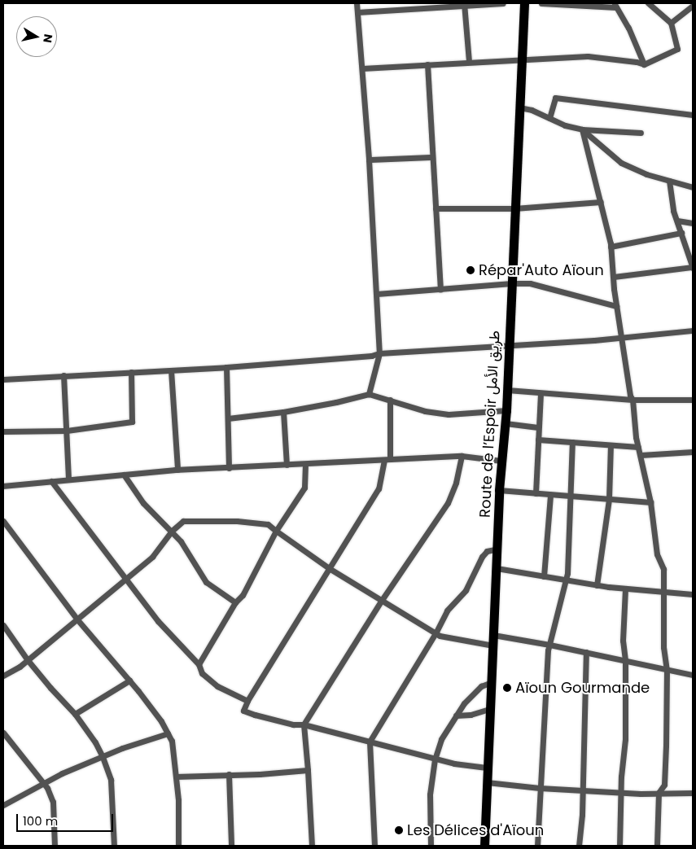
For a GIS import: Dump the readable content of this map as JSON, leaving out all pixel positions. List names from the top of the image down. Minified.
{"streets":{"highway":["Route de l’Espoir طريق الأمل"]},"places":["Répar'Auto Aïoun","Aïoun Gourmande","Les Délices d'Aïoun"],"scale_bar":"100 m","north":"right"}
